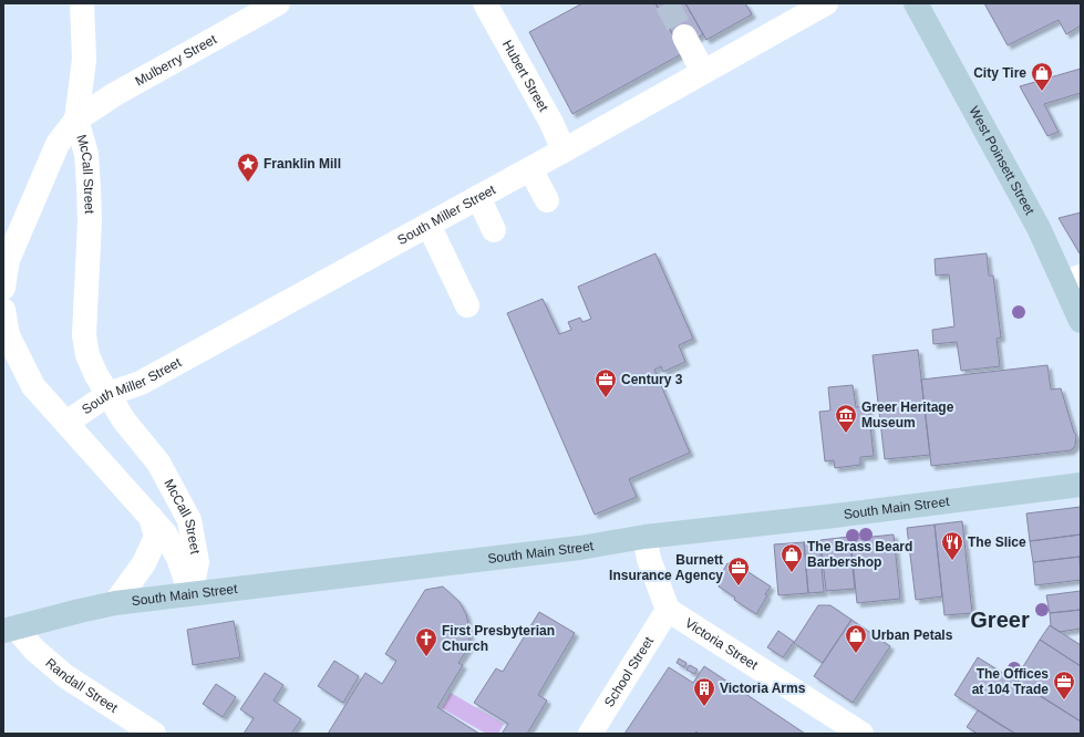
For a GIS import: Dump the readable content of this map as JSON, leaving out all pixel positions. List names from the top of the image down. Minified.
{"streets":{"main road":["West Poinsett Street","South Main Street"],"street":["Mulberry Street","Hubert Street","McCall Street","South Miller Street","Victoria Street","School Street","Randall Street"]},"crossings":[["Mulberry Street","McCall Street"],["Hubert Street","South Miller Street"],["McCall Street","South Miller Street"],["McCall Street","South Main Street"],["South Main Street","Randall Street"],["Victoria Street","School Street"]],"districts":["Greer"],"places":{"shop":["City Tire","The Brass Beard Barbershop","Urban Petals"],"place":["Franklin Mill"],"office":["Century 3","Burnett Insurance Agency","The Offices at 104 Trade"],"museum":["Greer Heritage Museum"],"restaurant":["The Slice"],"church":["First Presbyterian Church"],"building":["Victoria Arms"]}}
